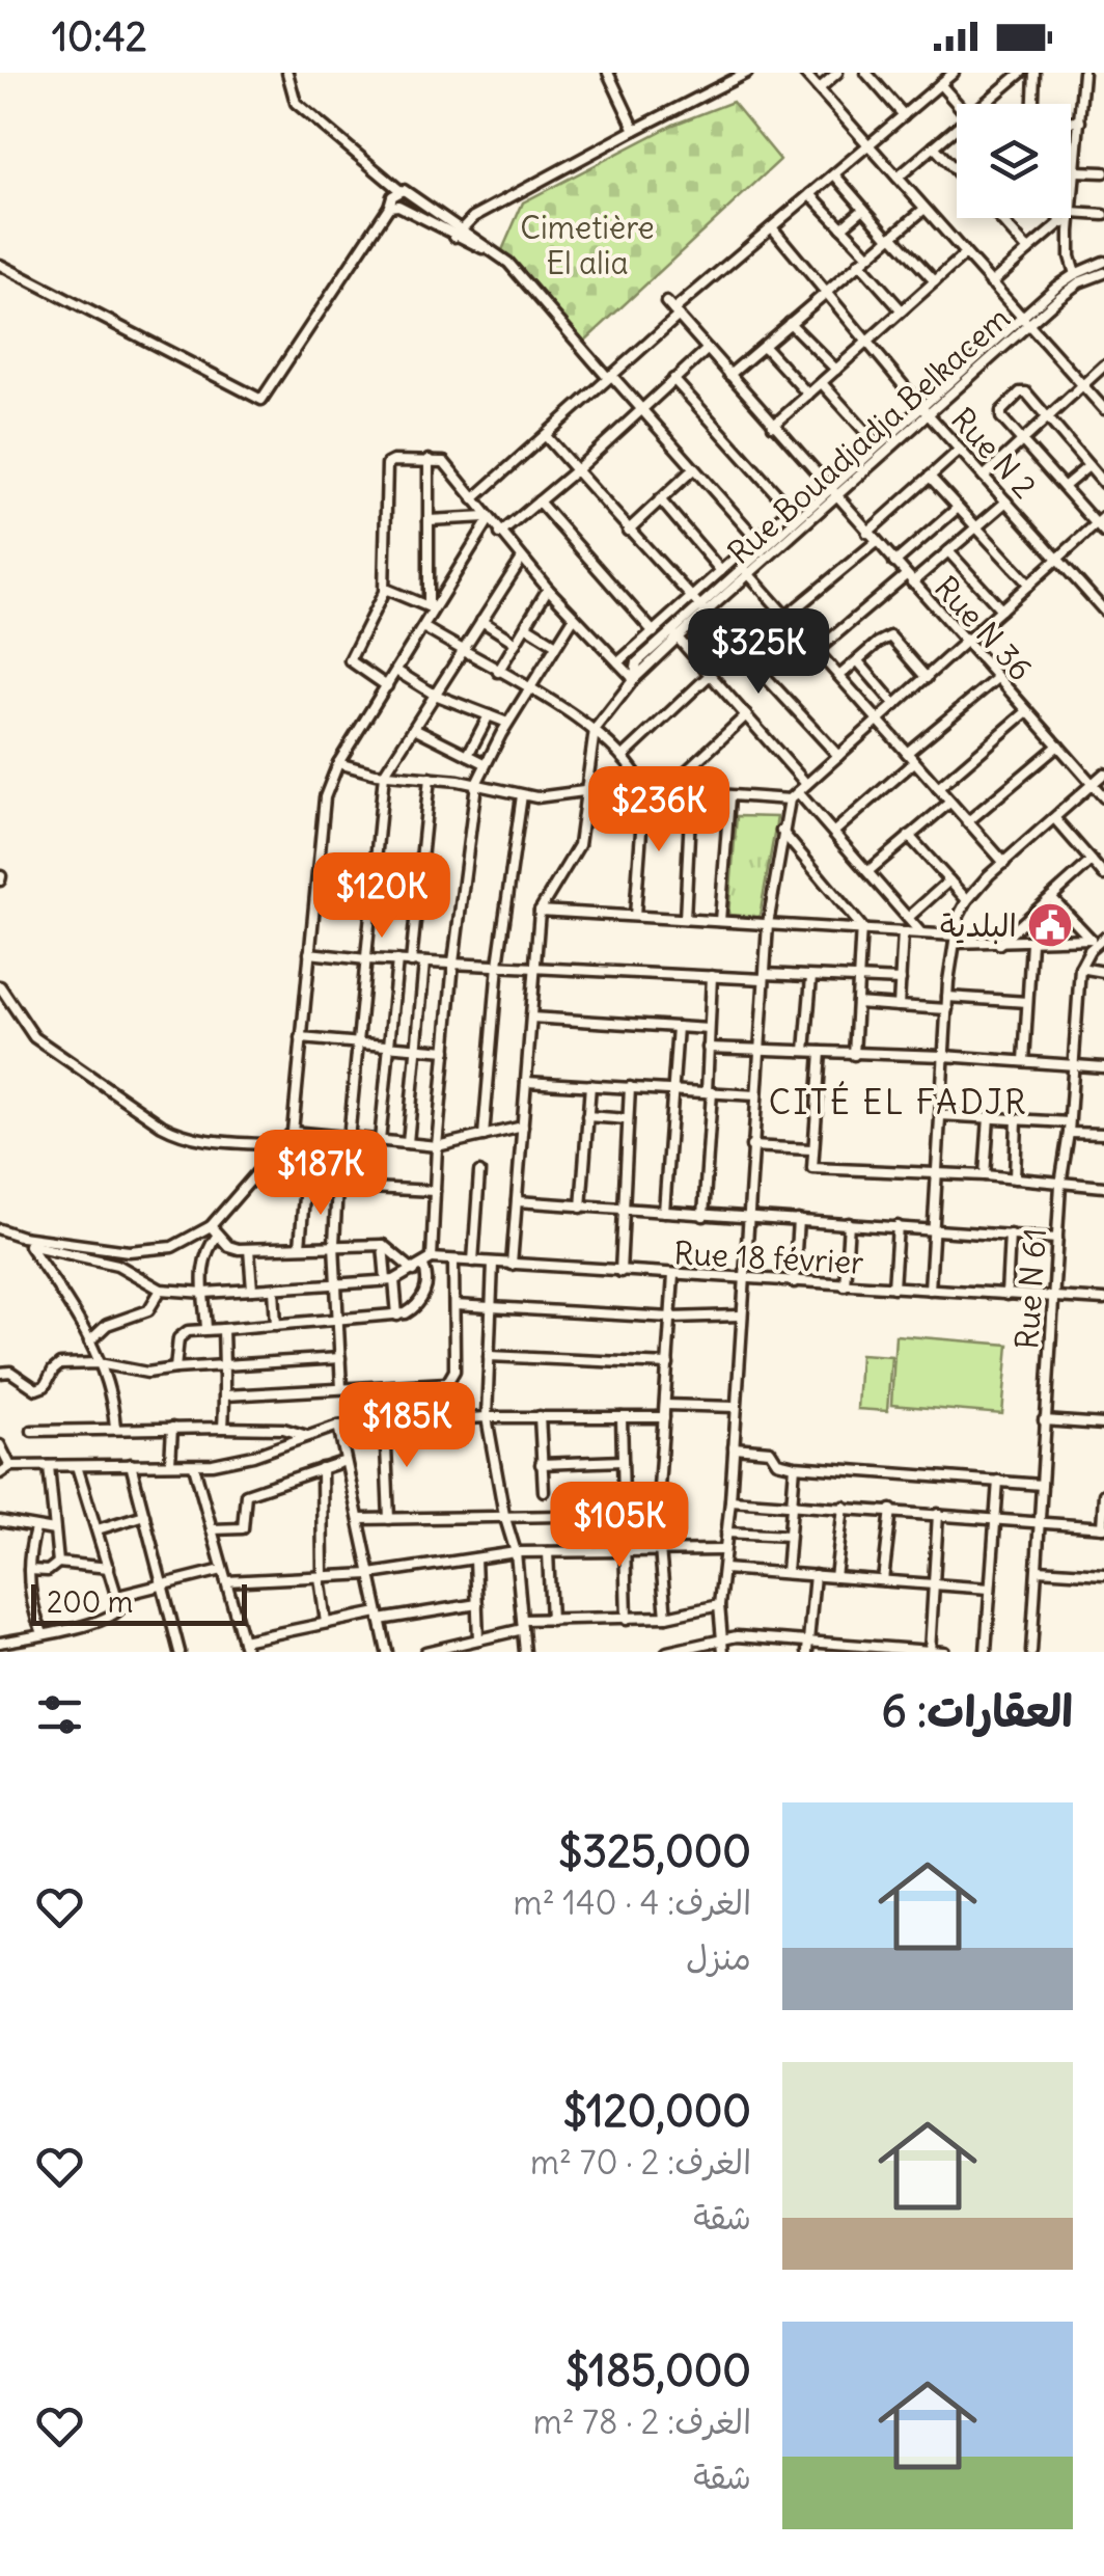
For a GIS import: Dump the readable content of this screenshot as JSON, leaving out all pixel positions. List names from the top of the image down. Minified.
{"streets":{"street":["Rue Bouadjadja Belkacem","Rue N 2","Rue N 36","Rue 18 février","Rue N 61"]},"crossings":[["Rue Bouadjadja Belkacem","Rue N 2"],["Rue Bouadjadja Belkacem","Rue N 36"],["Rue 18 février","Rue N 61"]],"districts":["CITÉ EL FADJR"],"parks":["Cimetière El alia"],"places":{"public building":["البلدية"]},"scale_bar":"200 m","page":{"status":"10:42","price":["$325K","$236K","$120K","$187K","$185K","$105K"],"scale":"200 m","heading":"العقارات: 6","list":[{"name":"$325,000","note":"الغرف: 4 · 140 m² · منزل"},{"name":"$120,000","note":"الغرف: 2 · 70 m² · شقة"},{"name":"$185,000","note":"الغرف: 2 · 78 m² · شقة"}]}}
